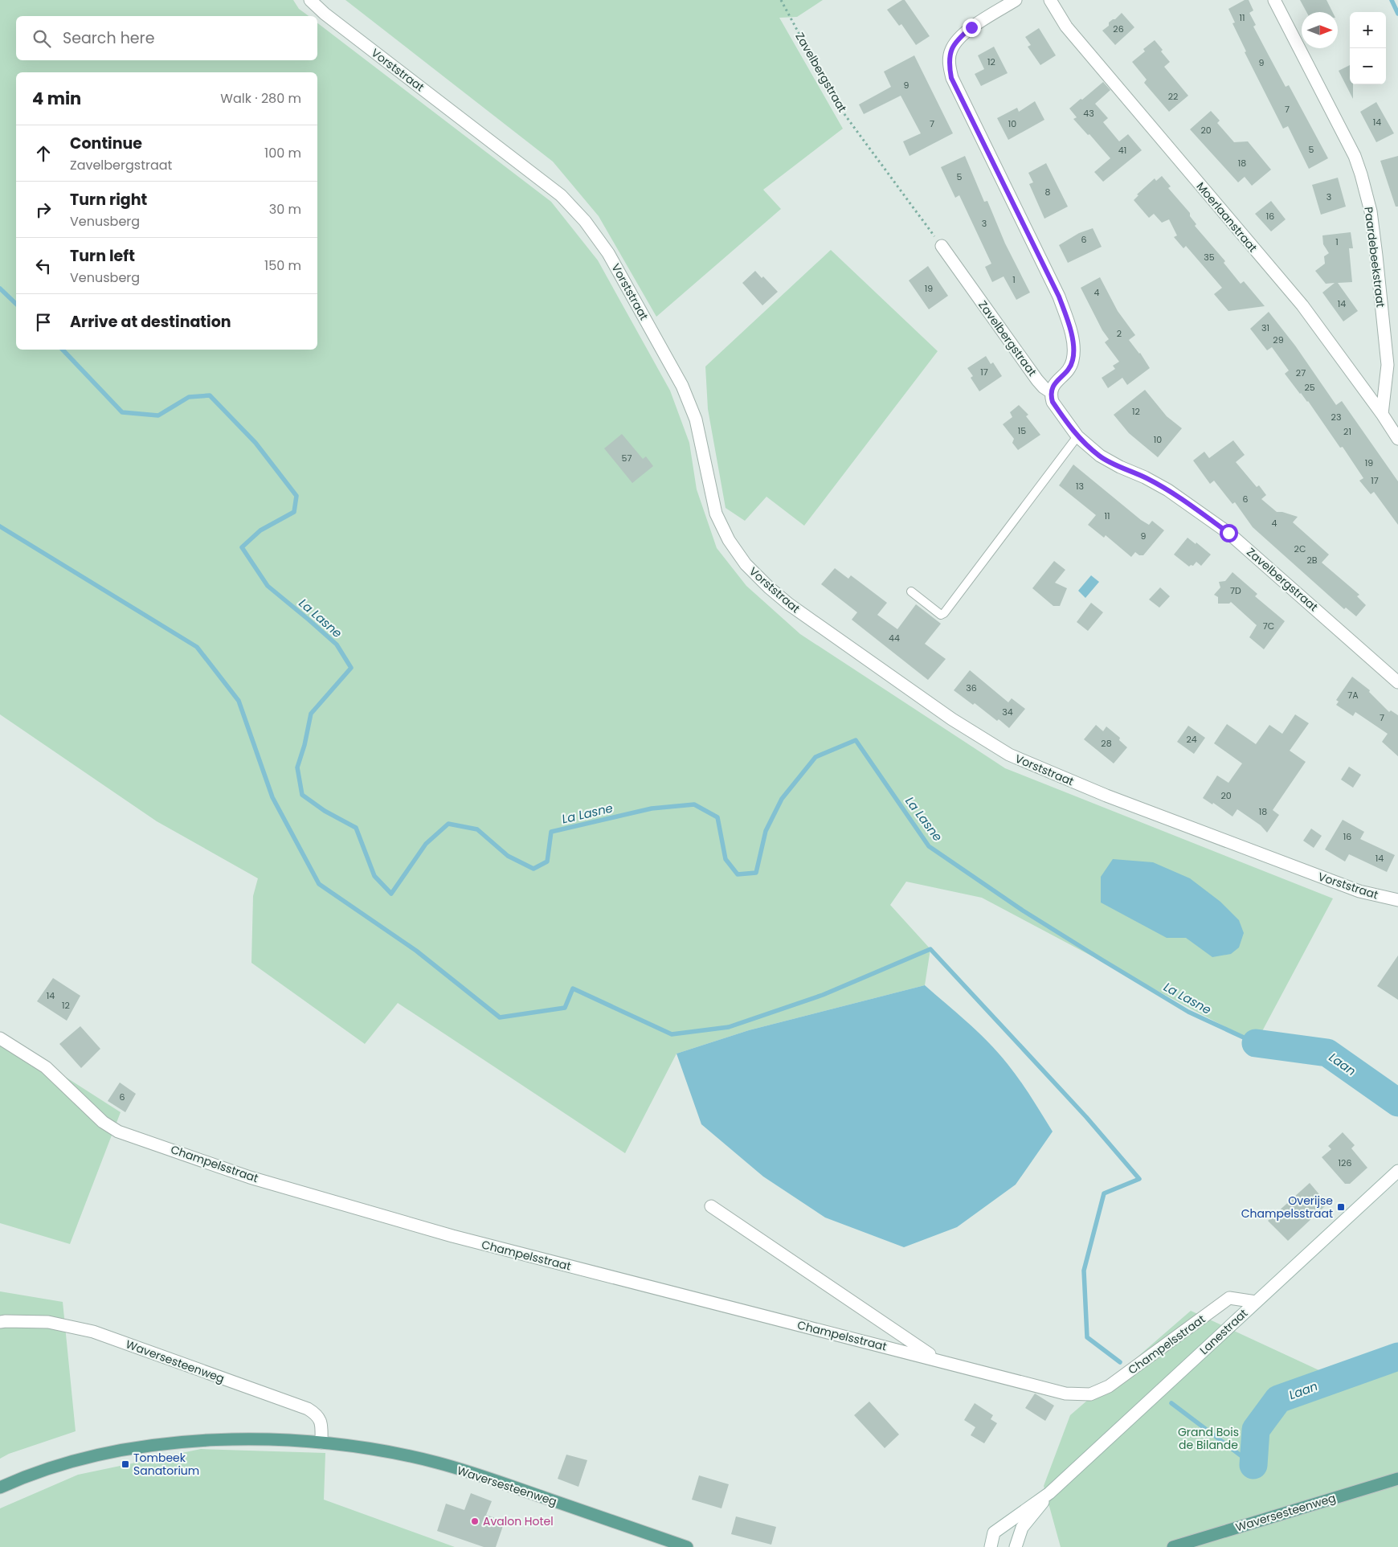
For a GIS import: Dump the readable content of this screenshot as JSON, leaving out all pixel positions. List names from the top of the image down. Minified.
{"streets":{"main road":["Waversesteenweg"],"street":["Vorststraat","Zavelbergstraat","Moerlaanstraat","Paardebeekstraat","Champelsstraat","Lanestraat"]},"crossings":[["Moerlaanstraat","Paardebeekstraat"],["Champelsstraat","Lanestraat"]],"water":["La Lasne","Laan"],"parks":["Grand Bois de Bilande"],"places":{"transit":["Overijse Champelsstraat","Tombeek Sanatorium"],"other":["Avalon Hotel"]},"house_numbers":["11","26","12","9","9","22","7","43","14","7","10","20","5","41","18","5","8","3","16","3","6","1","35","1","19","4","14","31","2","29","17","27","25","12","23","15","21","10","57","19","17","13","6","11","4","9","2C","2B","7D","7C","44","36","7A","34","7","24","28","20","18","16","14","14","12","6","126"],"north":"right","page":{"map_buttons":["+","−"],"search":"Search here","heading":["4 min","Walk · 280 m"],"list":[["Continue","Zavelbergstraat","100 m"],["Turn right","Venusberg","30 m"],["Turn left","Venusberg","150 m"],"Arrive at destination"]}}
